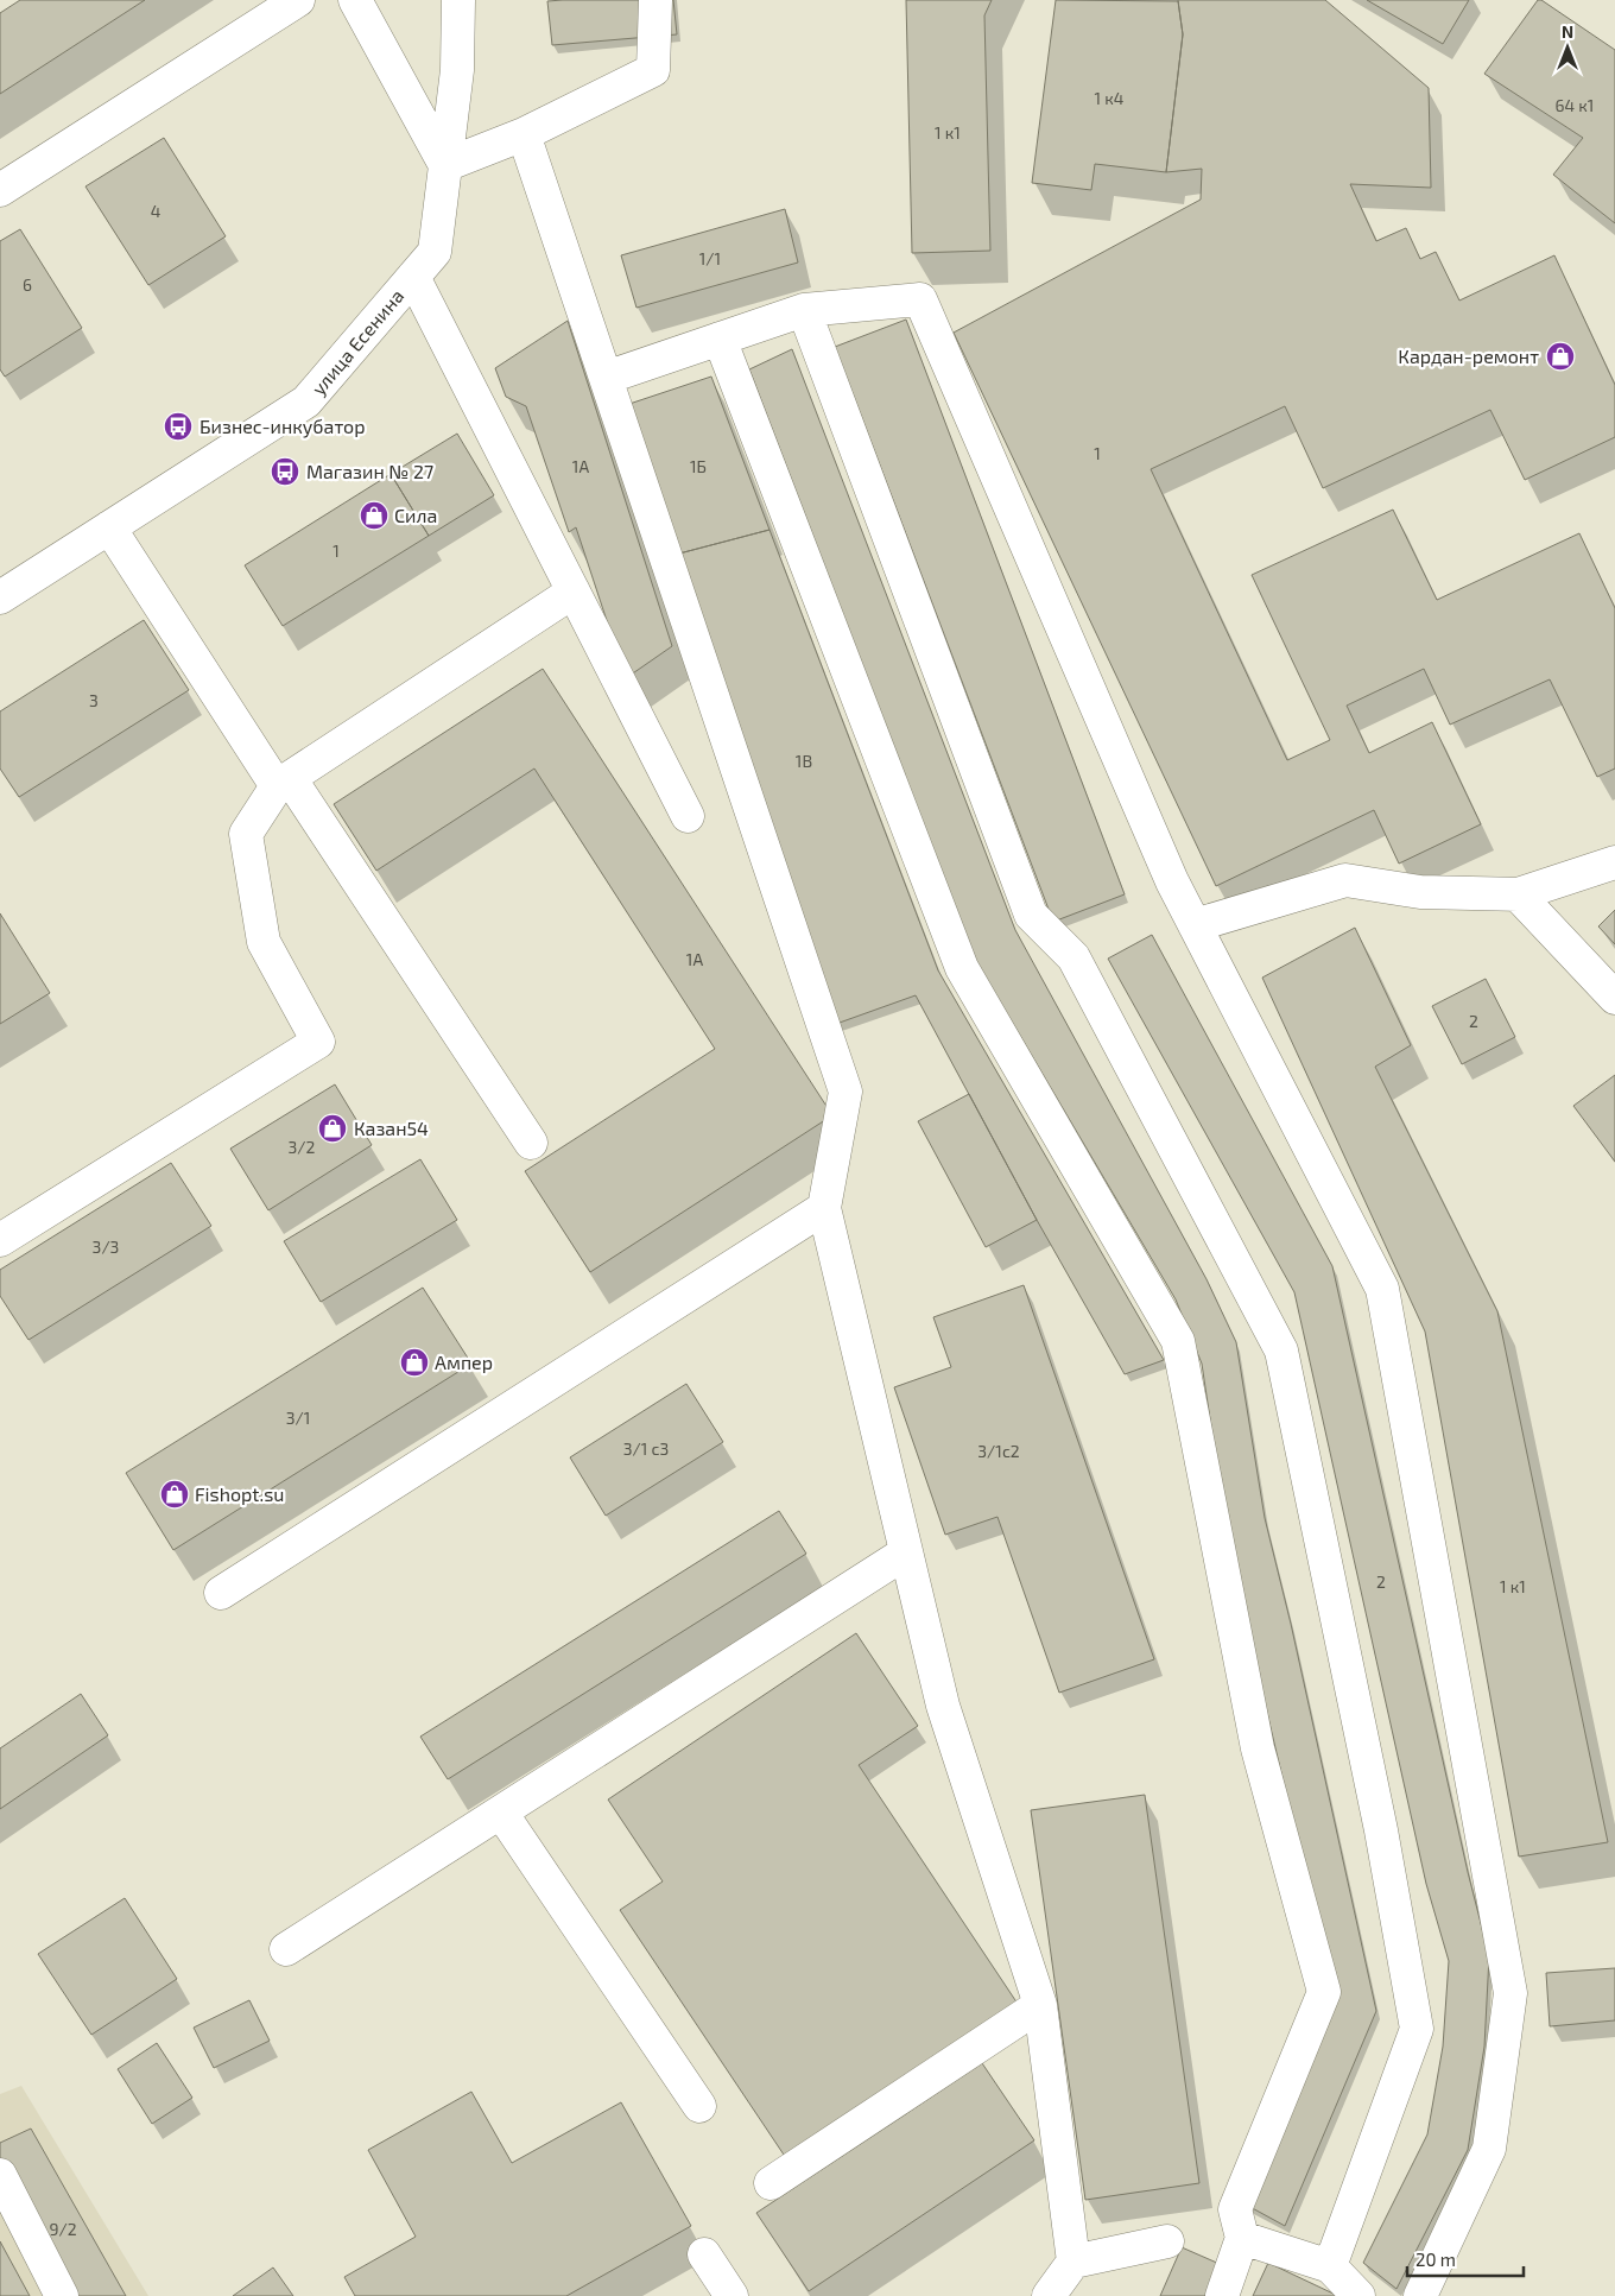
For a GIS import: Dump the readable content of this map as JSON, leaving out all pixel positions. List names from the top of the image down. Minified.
{"streets":{"street":["улица Есенина"]},"places":{"shop":["Кардан-ремонт","Сила","Казан54","Ампер","Fishopt.su"],"bus stop":["Бизнес-инкубатор","Магазин № 27"]},"house_numbers":["1 к4","64 к1","1 к1","4","1/1","6","1","1А","1Б","1","3","1В","1А","2","3/2","3/3","3/1","3/1 с3","3/1с2","2","1 к1","9/2"],"scale_bar":"20 m","north":"top"}
